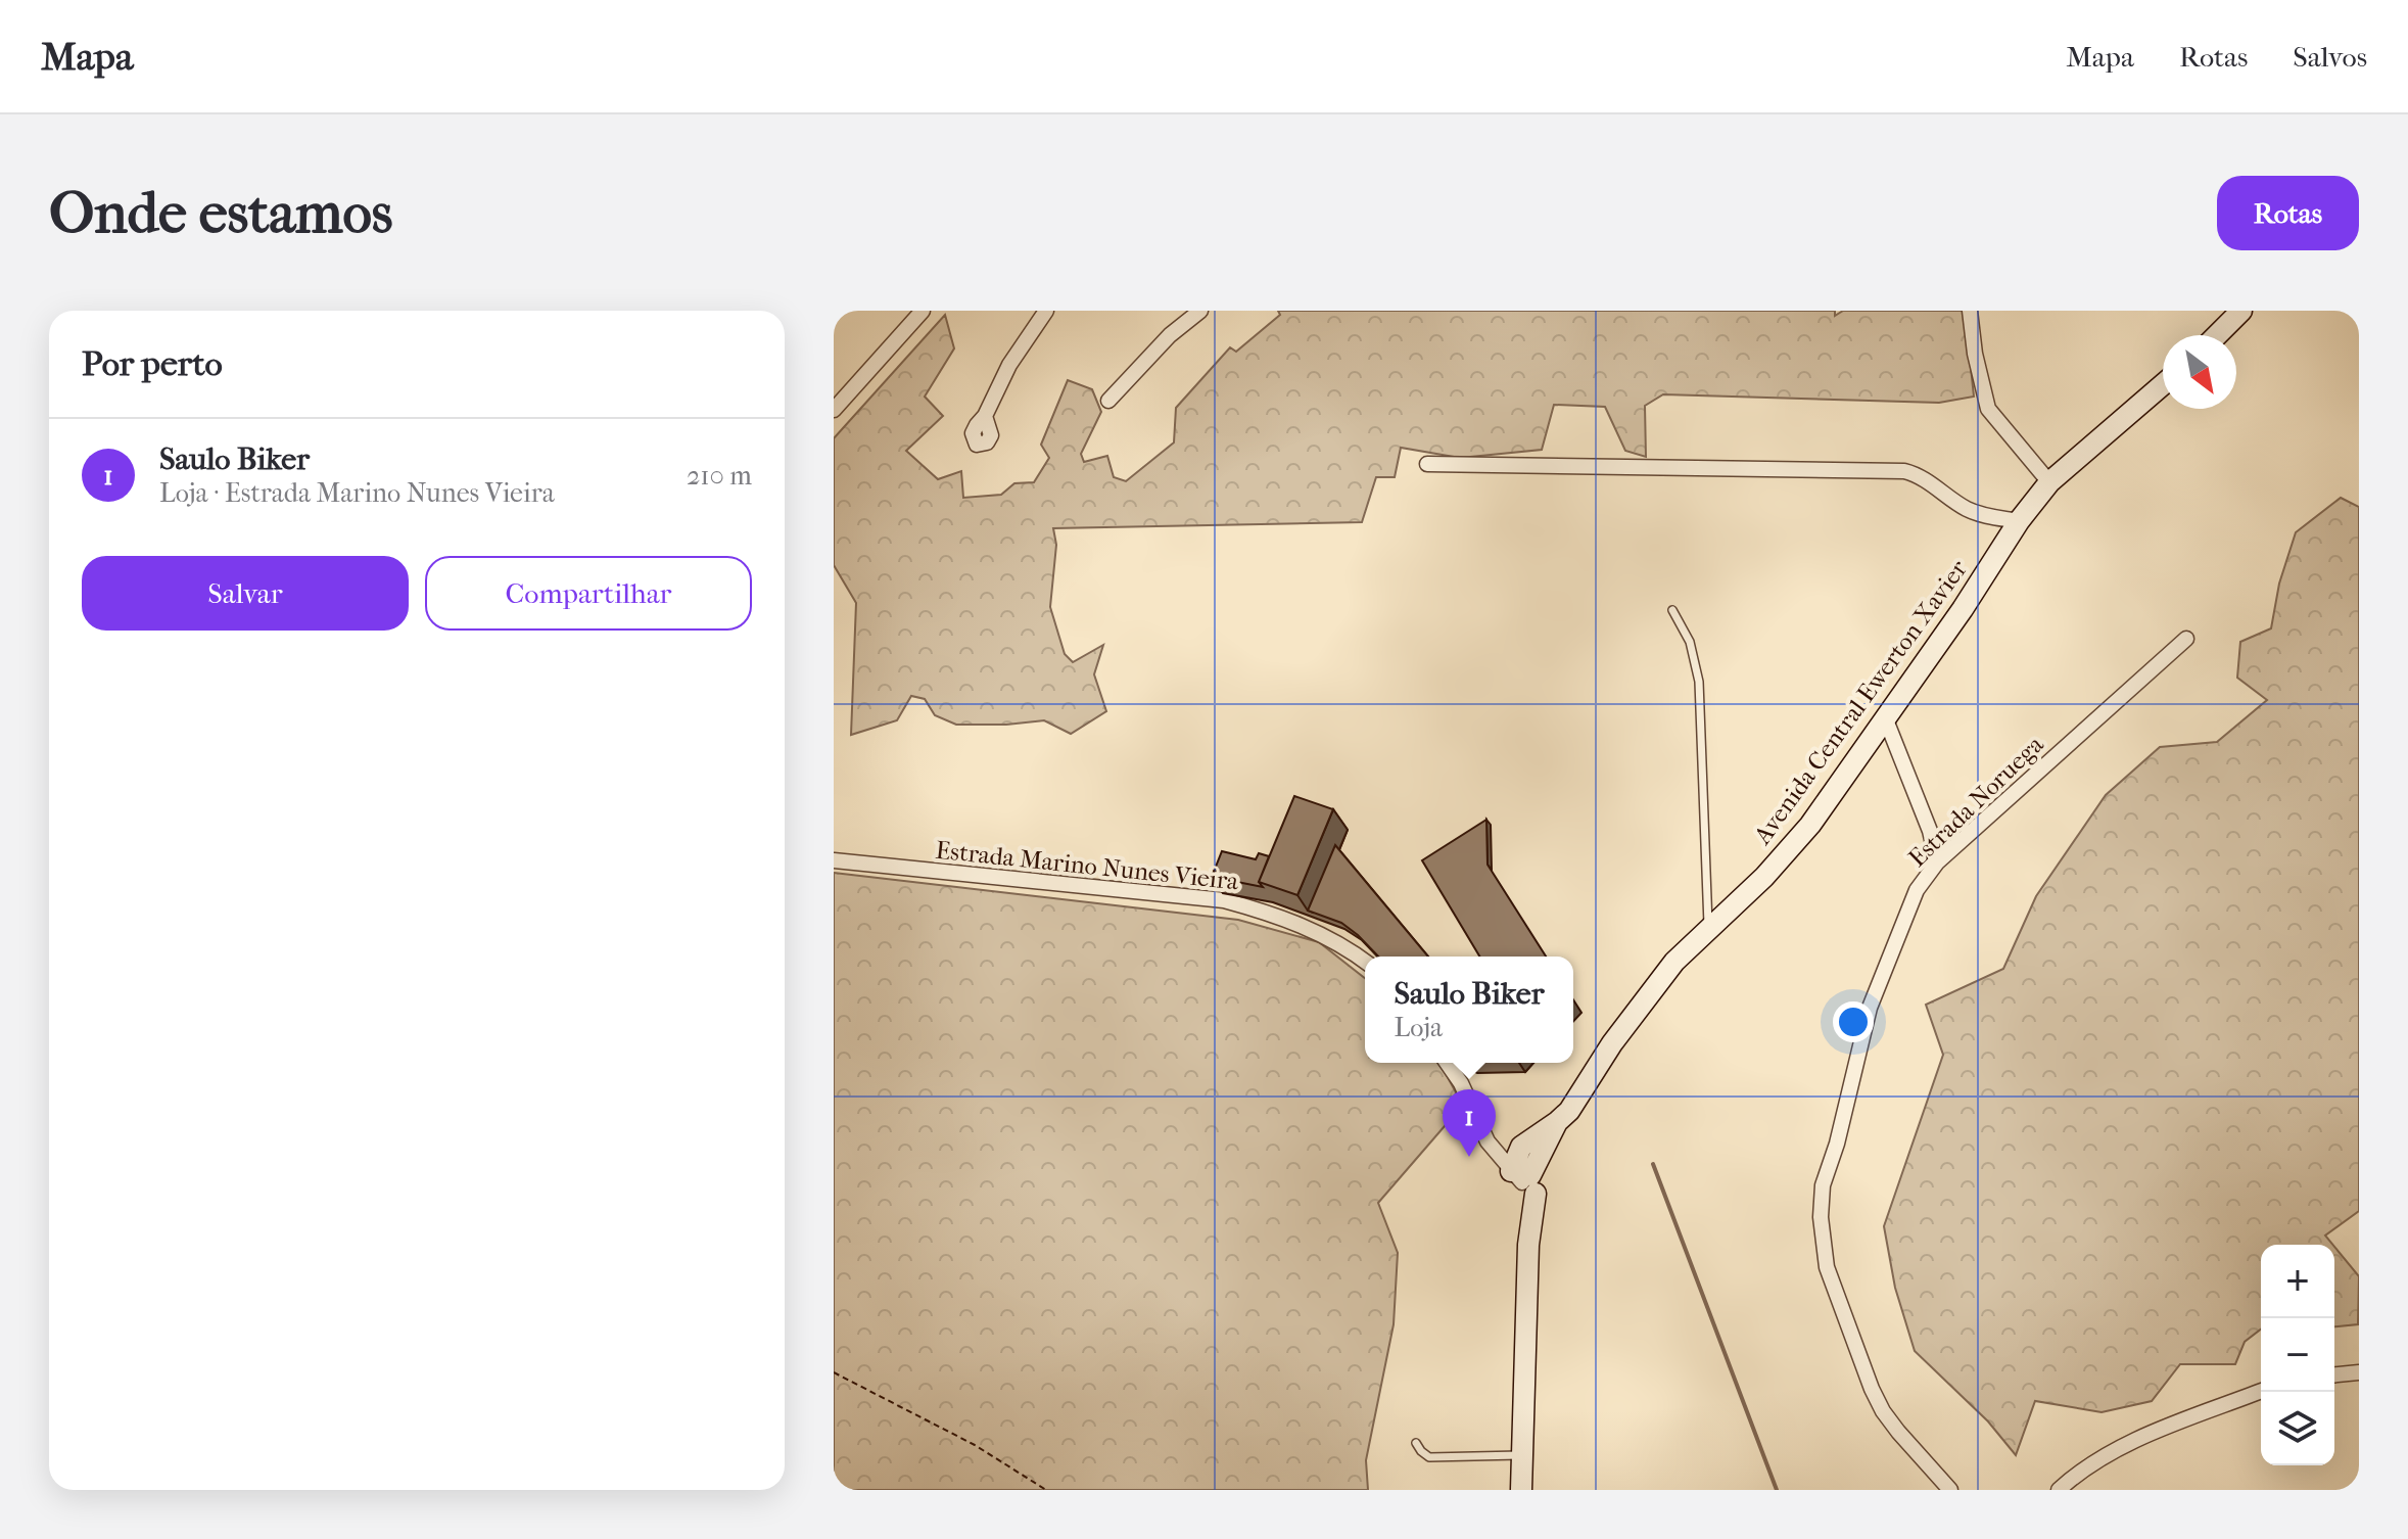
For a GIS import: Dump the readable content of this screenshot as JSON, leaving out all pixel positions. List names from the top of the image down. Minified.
{"streets":{"main road":["Avenida Central Ewerton Xavier"],"street":["Estrada Noruega","Estrada Marino Nunes Vieira"]},"north":"bottom right","page":{"header":"Mapa","nav":["Mapa","Rotas","Salvos"],"buttons":["Rotas",["Salvar","Compartilhar"]],"title":"Onde estamos","heading":"Por perto","list":[{"mark":"1","name":"Saulo Biker","note":"Loja · Estrada Marino Nunes Vieira","value":"210 m"}],"popup":["Saulo Biker","Loja"],"pins":"1","map_buttons":["+","−"]}}
